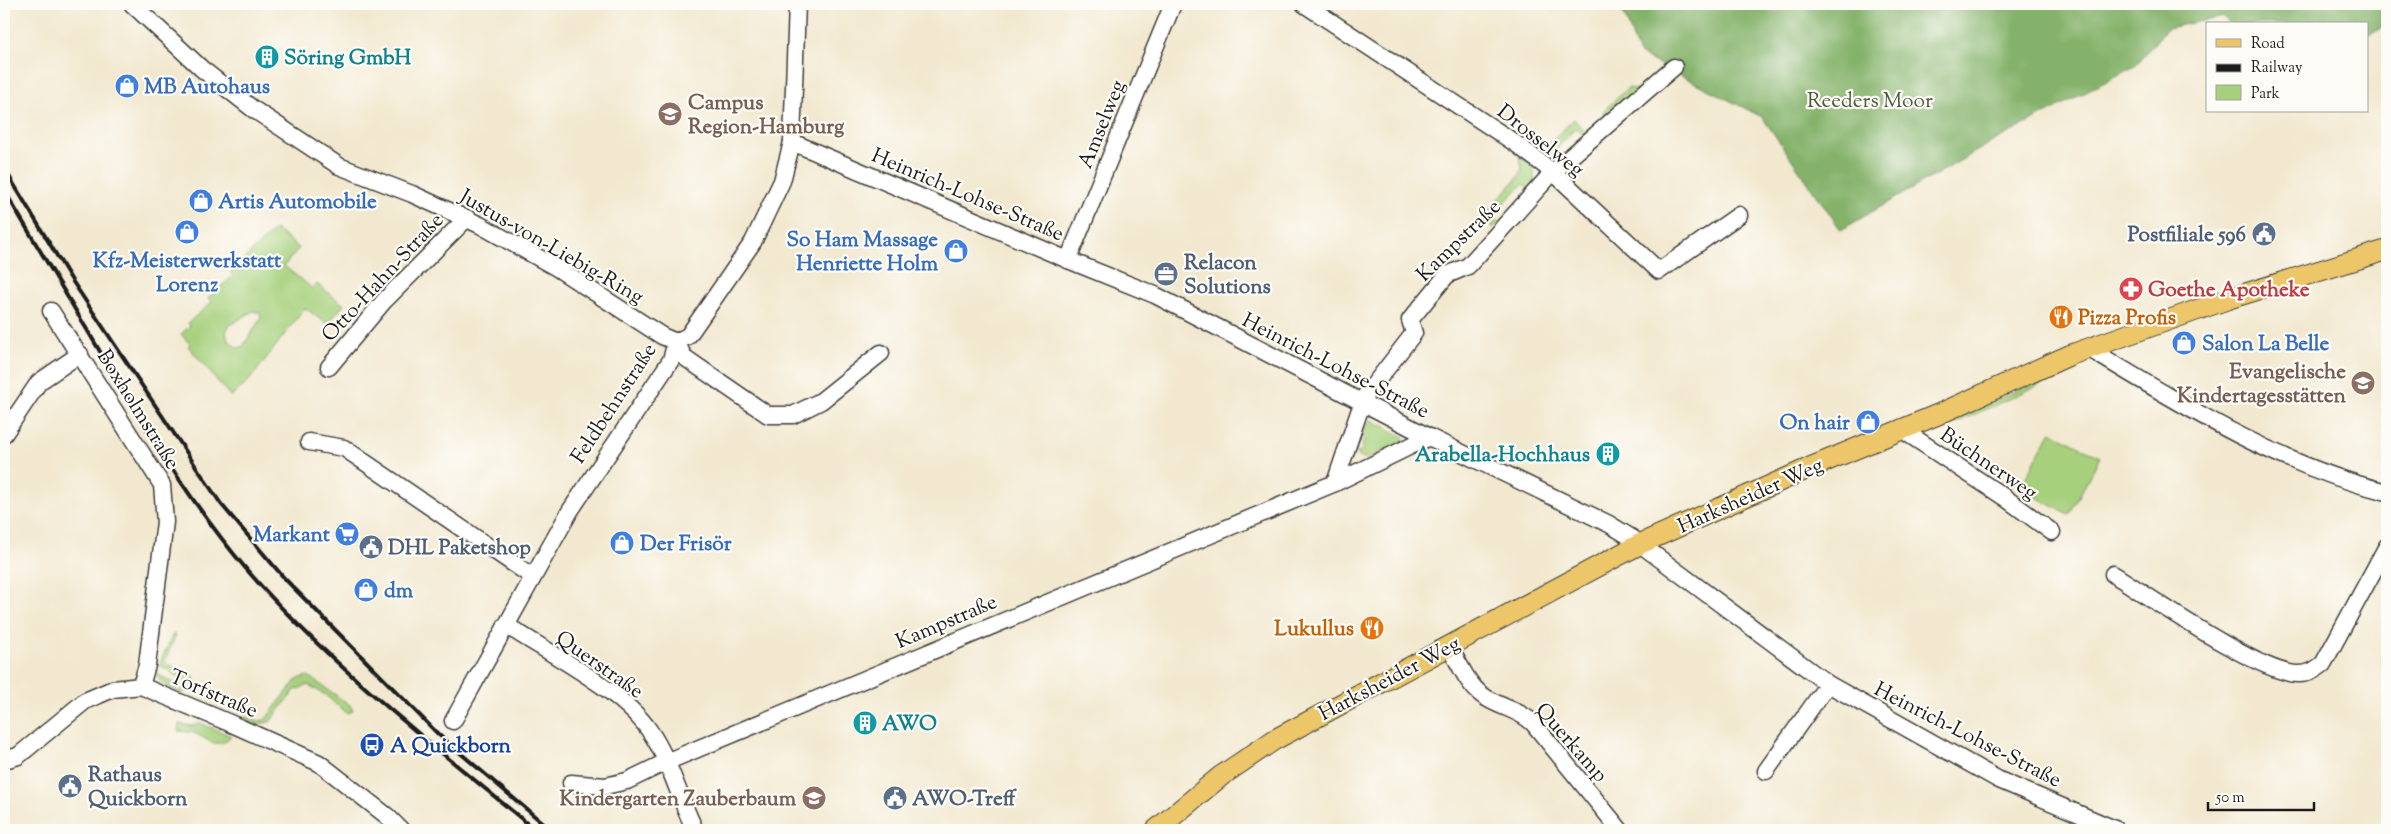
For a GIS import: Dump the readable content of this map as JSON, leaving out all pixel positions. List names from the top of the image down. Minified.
{"streets":{"main road":["Harksheider Weg"],"street":["Amselweg","Drosselweg","Heinrich-Lohse-Straße","Kampstraße","Justus-von-Liebig-Ring","Otto-Hahn-Straße","Feldbehnstraße","Boxholmstraße","Büchnerweg","Querstraße","Torfstraße","Querkamp"]},"crossings":[["Amselweg","Heinrich-Lohse-Straße"],["Drosselweg","Kampstraße"],["Heinrich-Lohse-Straße","Kampstraße"],["Heinrich-Lohse-Straße","Feldbehnstraße"],["Heinrich-Lohse-Straße","Harksheider Weg"],["Kampstraße","Querstraße"],["Justus-von-Liebig-Ring","Otto-Hahn-Straße"],["Justus-von-Liebig-Ring","Feldbehnstraße"],["Feldbehnstraße","Querstraße"],["Boxholmstraße","Torfstraße"],["Büchnerweg","Harksheider Weg"],["Harksheider Weg","Querkamp"]],"parks":["Reeders Moor"],"places":{"building":["Söring GmbH","Arabella-Hochhaus","AWO"],"shop":["MB Autohaus","Artis Automobile","Kfz-Meisterwerkstatt Lorenz","So Ham Massage Henriette Holm","Salon La Belle","On hair","Der Frisör","dm"],"school or university":["Campus Region-Hamburg","Evangelische Kindertagesstätten","Kindergarten Zauberbaum"],"public building":["Postfiliale 596","DHL Paketshop","Rathaus Quickborn","AWO-Treff"],"office":["Relacon Solutions"],"pharmacy":["Goethe Apotheke"],"restaurant":["Pizza Profis","Lukullus"],"supermarket":["Markant"],"bus stop":["A Quickborn"]},"legend":["Road","Railway","Park"],"scale_bar":"50 m"}
